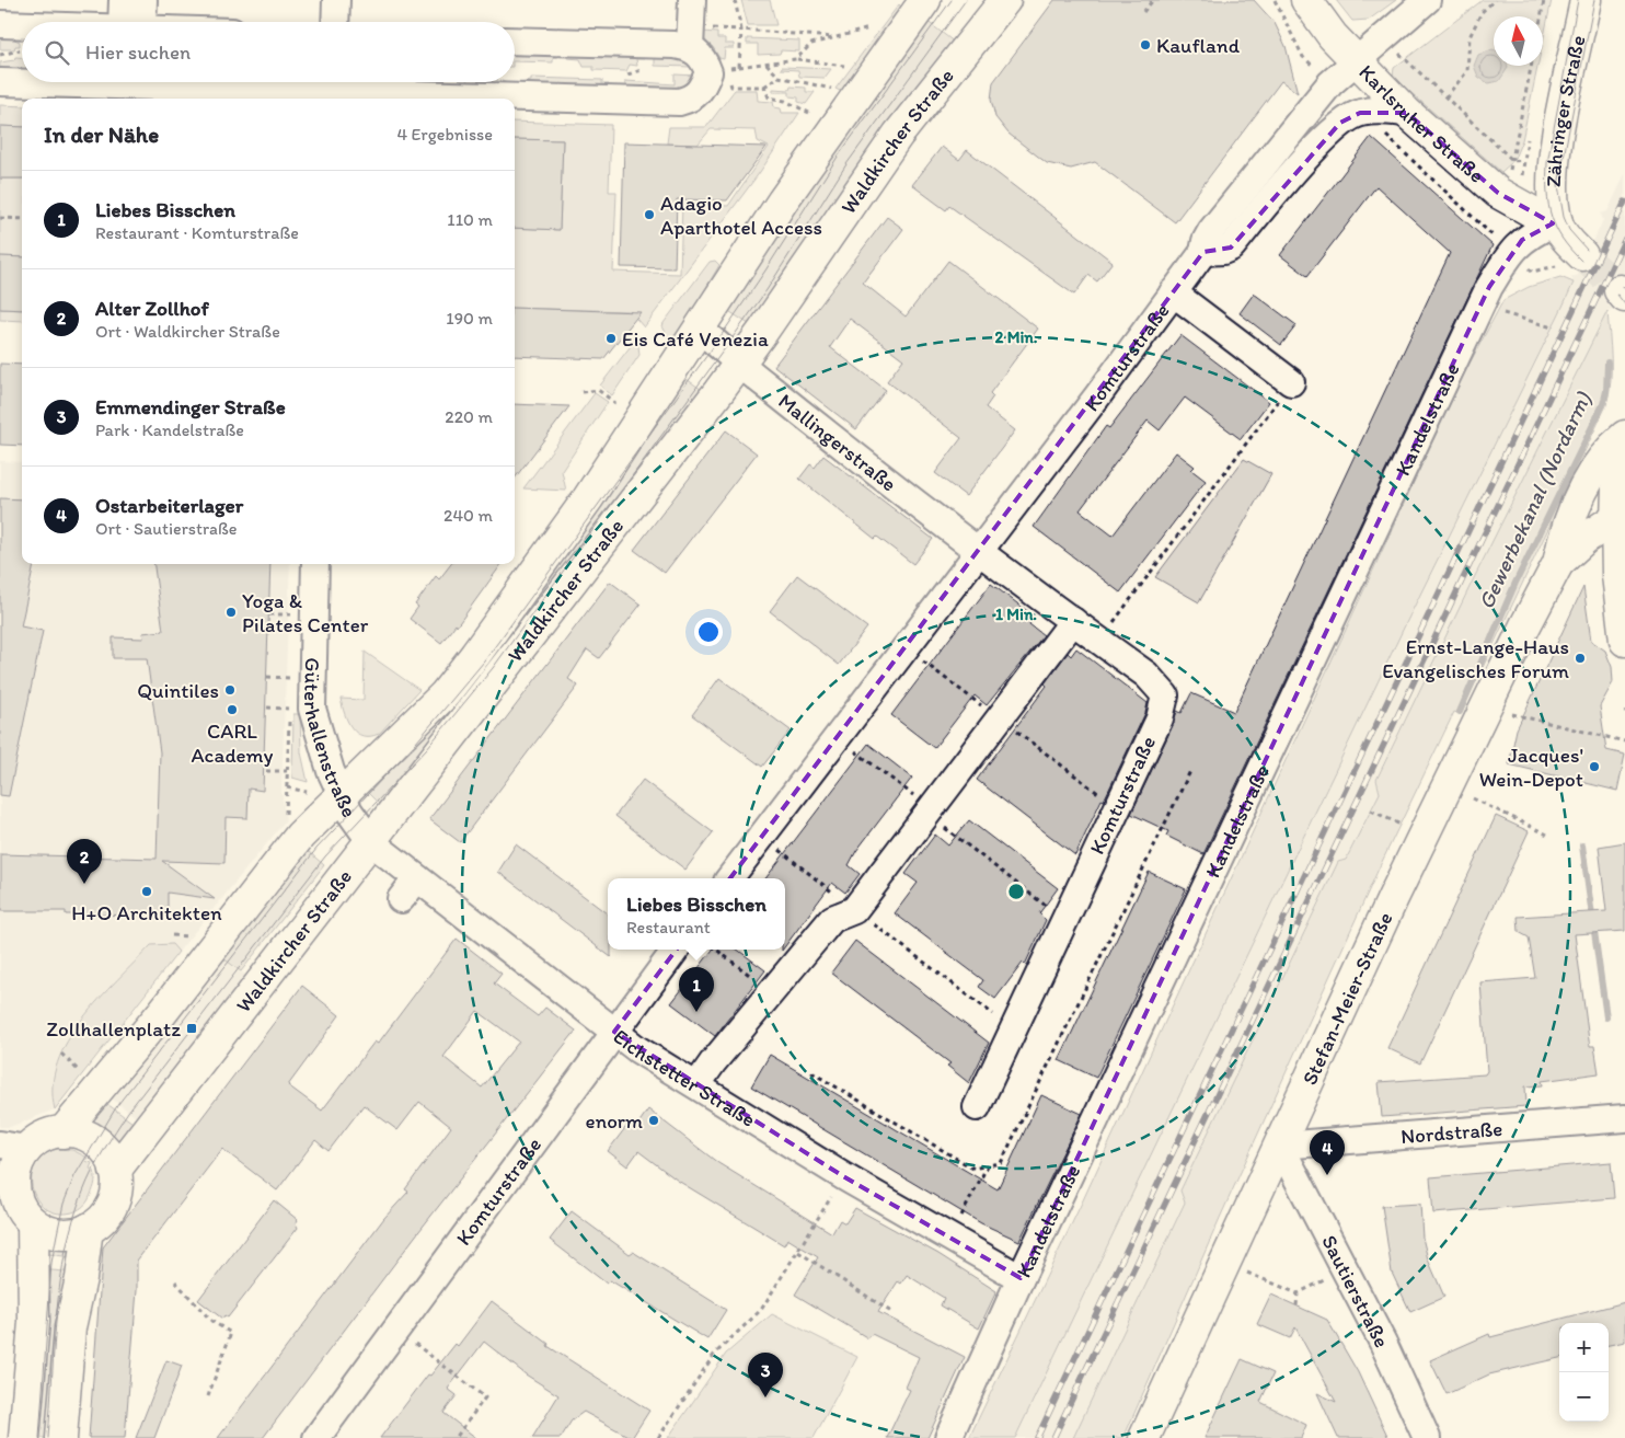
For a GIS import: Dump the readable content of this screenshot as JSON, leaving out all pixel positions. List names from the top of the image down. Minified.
{"streets":{"main road":["Zähringer Straße","Karlsruher Straße","Waldkircher Straße","Stefan-Meier-Straße"],"street":["Komturstraße","Kandelstraße","Mallingerstraße","Güterhallenstraße","Eichstetter Straße","Nordstraße","Sautierstraße"]},"crossings":[["Zähringer Straße","Karlsruher Straße"],["Zähringer Straße","Kandelstraße"],["Karlsruher Straße","Komturstraße"],["Karlsruher Straße","Kandelstraße"],["Waldkircher Straße","Mallingerstraße"],["Waldkircher Straße","Güterhallenstraße"],["Waldkircher Straße","Eichstetter Straße"],["Komturstraße","Mallingerstraße"],["Komturstraße","Eichstetter Straße"],["Kandelstraße","Eichstetter Straße"],["Güterhallenstraße","Eichstetter Straße"],["Stefan-Meier-Straße","Nordstraße"],["Stefan-Meier-Straße","Sautierstraße"],["Nordstraße","Sautierstraße"]],"water":["Gewerbekanal (Nordarm)"],"places":{"other":["Kaufland","Adagio Aparthotel Access","Eis Café Venezia","Yoga & Pilates Center","Ernst-Lange-Haus Evangelisches Forum","Quintiles","CARL Academy","Jacques' Wein-Depot","H+O Architekten","enorm"],"transit":["Zollhallenplatz"]},"north":"top","page":{"search":"Hier suchen","heading":["In der Nähe","4 Ergebnisse"],"list":[{"mark":"1","name":"Liebes Bisschen","note":"Restaurant · Komturstraße","value":"110 m"},{"mark":"2","name":"Alter Zollhof","note":"Ort · Waldkircher Straße","value":"190 m"},{"mark":"3","name":"Emmendinger Straße","note":"Park · Kandelstraße","value":"220 m"},{"mark":"4","name":"Ostarbeiterlager","note":"Ort · Sautierstraße","value":"240 m"}],"pins":["2","1","4","3"],"popup":["Liebes Bisschen","Restaurant"],"map_buttons":["+","−"]},"rings":["2 Min.","1 Min."]}
